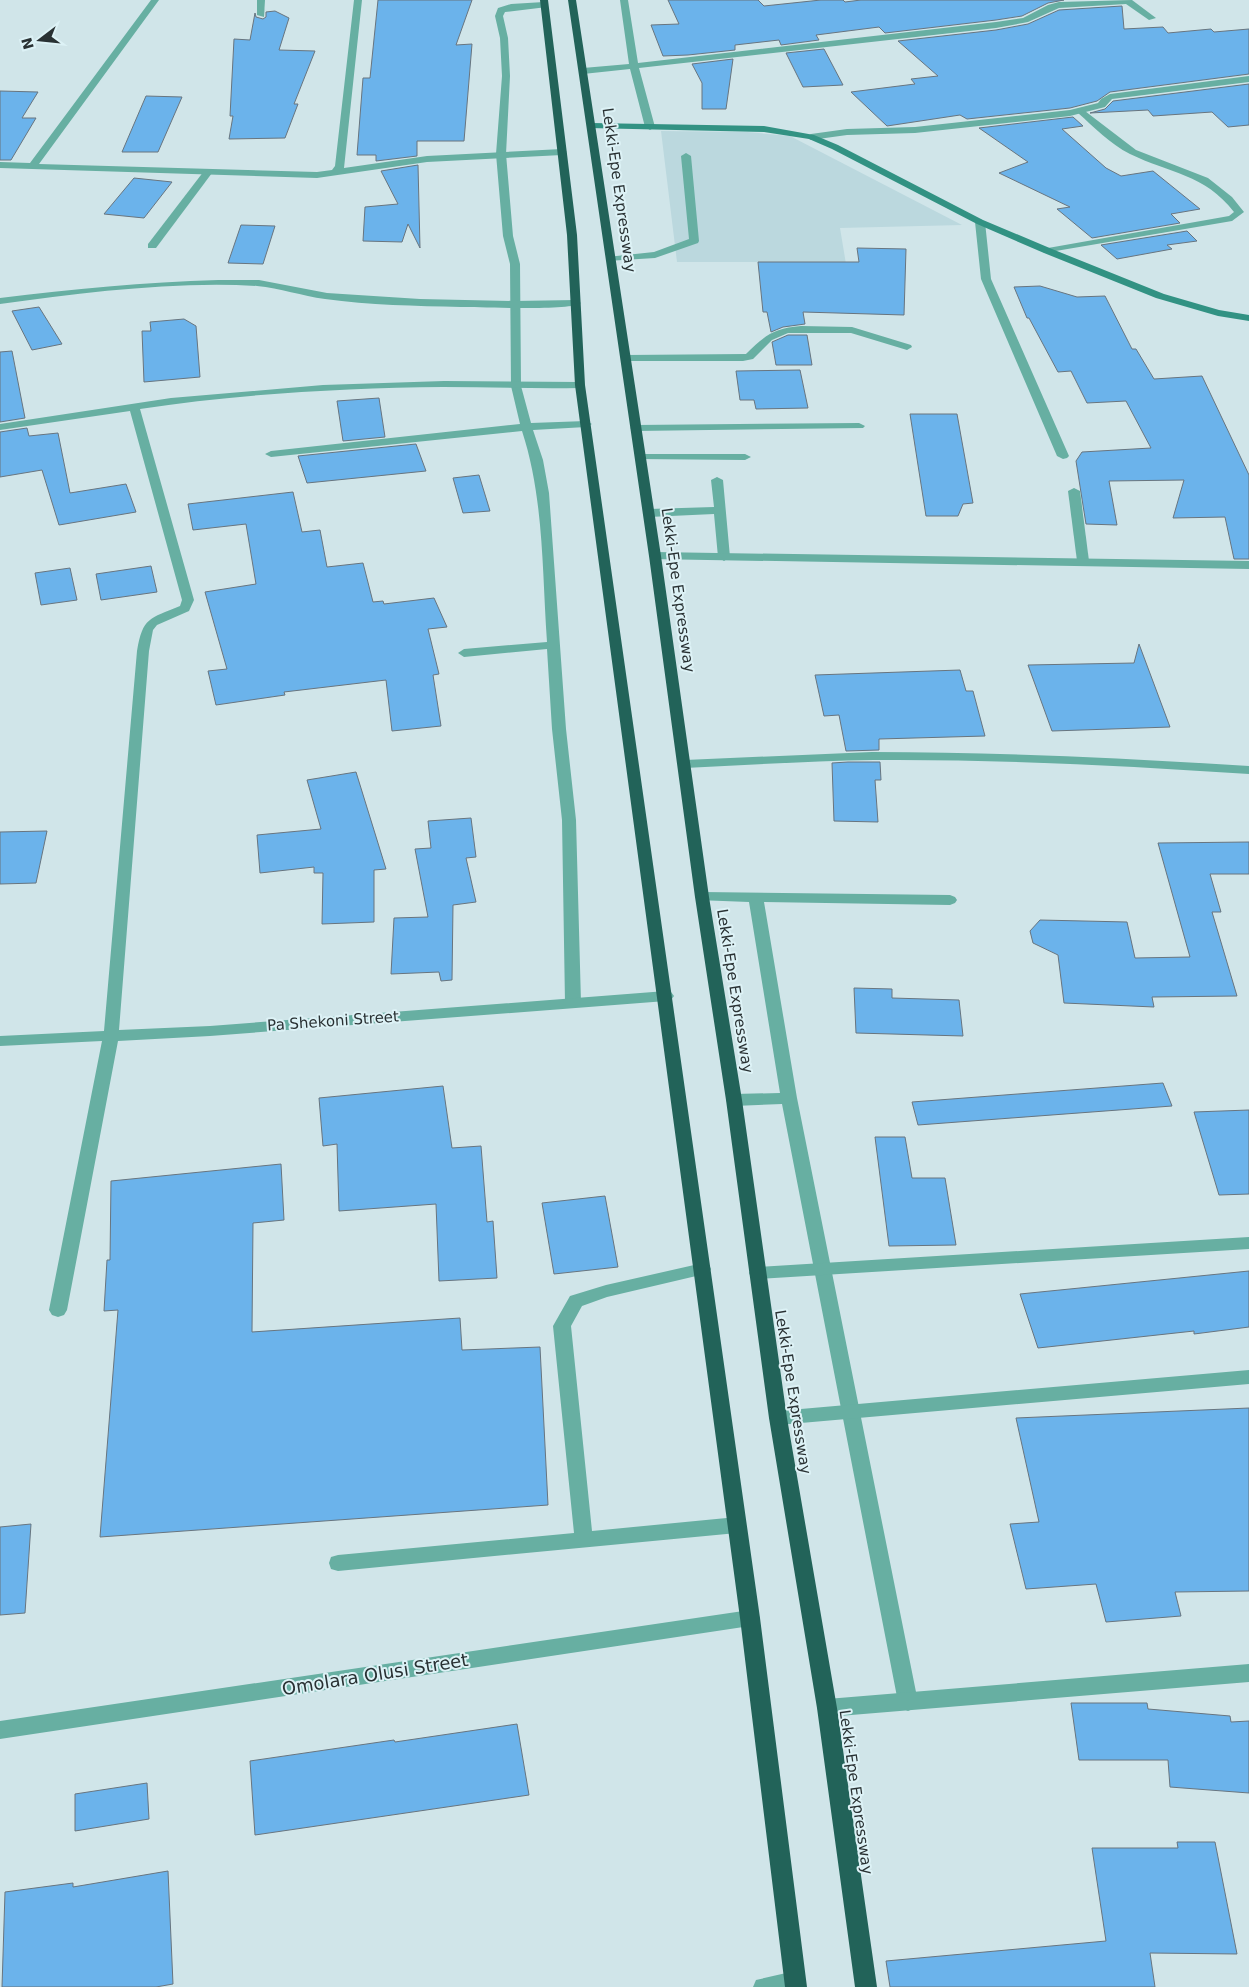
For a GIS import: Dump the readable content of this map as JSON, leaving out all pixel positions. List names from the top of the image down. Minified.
{"streets":{"highway":["Lekki-Epe Expressway"],"street":["Pa Shekoni Street","Omolara Olusi Street"]},"north":"left"}
